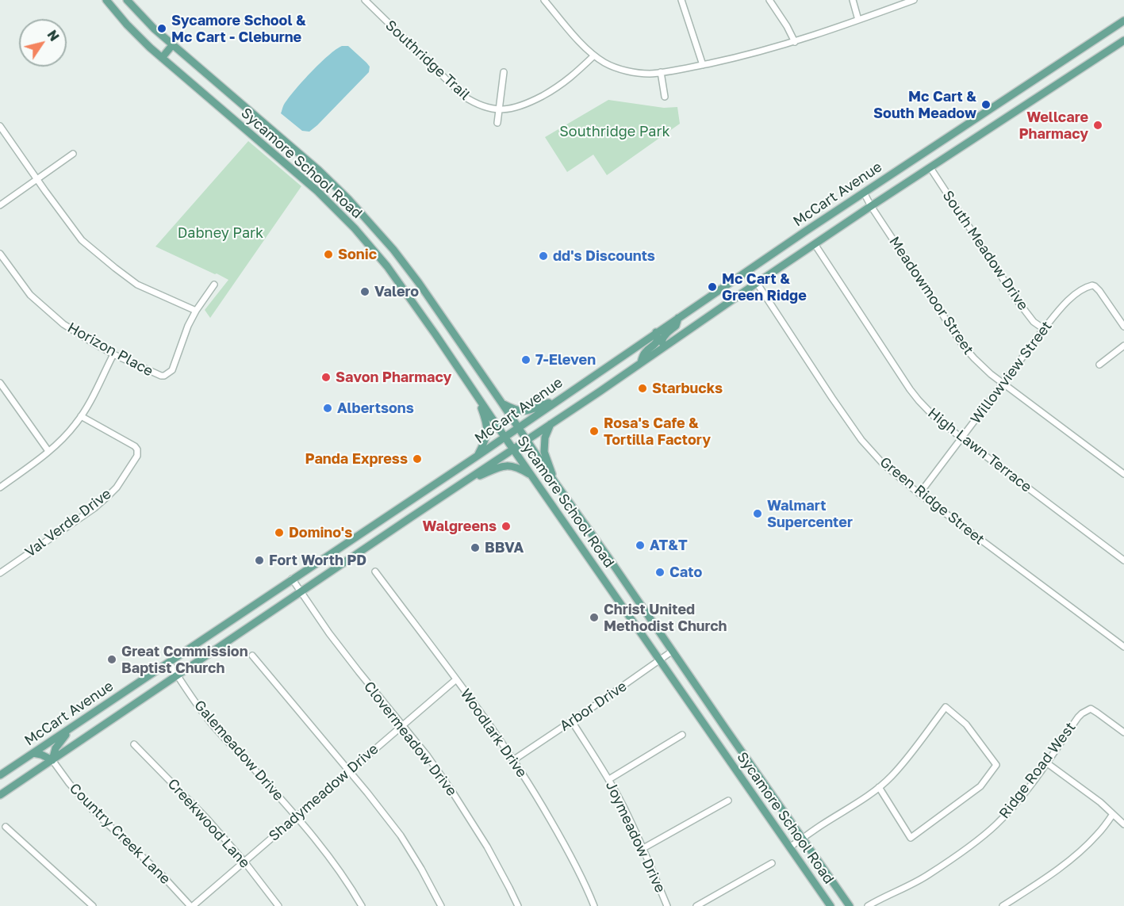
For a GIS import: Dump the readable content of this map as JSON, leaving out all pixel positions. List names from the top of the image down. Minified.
{"streets":{"main road":["Sycamore School Road","McCart Avenue"],"street":["Southridge Trail","South Meadow Drive","Meadowmoor Street","Horizon Place","Willowview Street","High Lawn Terrace","Green Ridge Street","Val Verde Drive","Arbor Drive","Woodlark Drive","Clovermeadow Drive","Galemeadow Drive","Ridge Road West","Shadymeadow Drive","Creekwood Lane","Country Creek Lane","Joymeadow Drive"]},"crossings":[["Sycamore School Road","McCart Avenue"],["Sycamore School Road","Arbor Drive"],["McCart Avenue","South Meadow Drive"],["McCart Avenue","Meadowmoor Street"],["McCart Avenue","High Lawn Terrace"],["McCart Avenue","Green Ridge Street"],["McCart Avenue","Clovermeadow Drive"],["McCart Avenue","Galemeadow Drive"],["McCart Avenue","Country Creek Lane"],["South Meadow Drive","Willowview Street"],["Meadowmoor Street","Willowview Street"],["Willowview Street","High Lawn Terrace"],["Willowview Street","Green Ridge Street"],["Arbor Drive","Woodlark Drive"],["Arbor Drive","Joymeadow Drive"],["Woodlark Drive","Shadymeadow Drive"],["Clovermeadow Drive","Shadymeadow Drive"],["Galemeadow Drive","Shadymeadow Drive"],["Shadymeadow Drive","Creekwood Lane"],["Shadymeadow Drive","Country Creek Lane"]],"parks":["Southridge Park","Dabney Park"],"places":["Sycamore School & Mc Cart - Cleburne","Mc Cart & South Meadow","Wellcare Pharmacy","Sonic","dd's Discounts","Mc Cart & Green Ridge","Valero","7-Eleven","Savon Pharmacy","Starbucks","Albertsons","Rosa's Cafe & Tortilla Factory","Panda Express","Walmart Supercenter","Walgreens","Domino's","AT&T","BBVA","Fort Worth PD","Cato","Christ United Methodist Church","Great Commission Baptist Church"],"north":"top right"}
